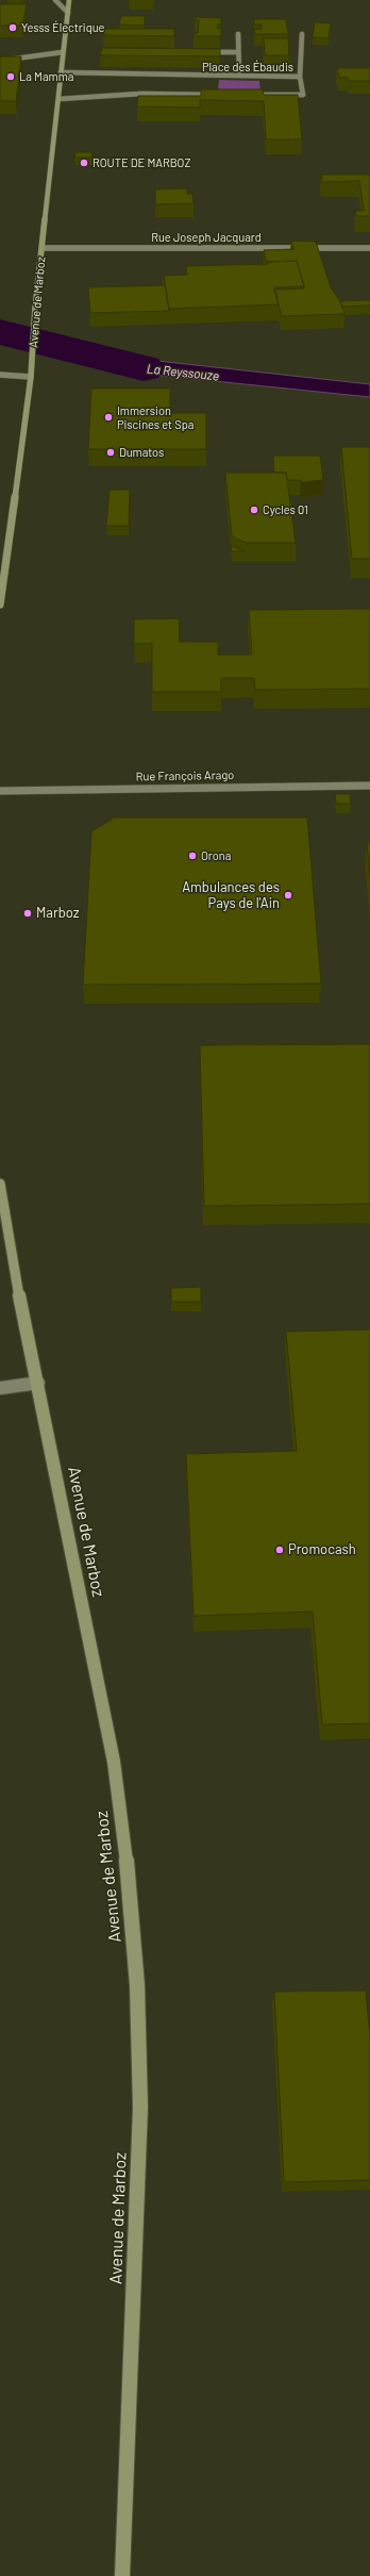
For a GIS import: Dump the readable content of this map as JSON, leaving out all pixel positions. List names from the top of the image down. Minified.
{"streets":{"main road":["Avenue de Marboz"],"street":["Place des Ébaudis","Rue Joseph Jacquard","Rue François Arago"]},"crossings":[["Place des Ébaudis","Avenue de Marboz"],["Rue Joseph Jacquard","Avenue de Marboz"]],"water":["La Reyssouze"],"places":["Yesss Électrique","La Mamma","ROUTE DE MARBOZ","Immersion Piscines et Spa","Dumatos","Cycles 01","Orona","Ambulances des Pays de l'Ain","Marboz","Promocash"]}
